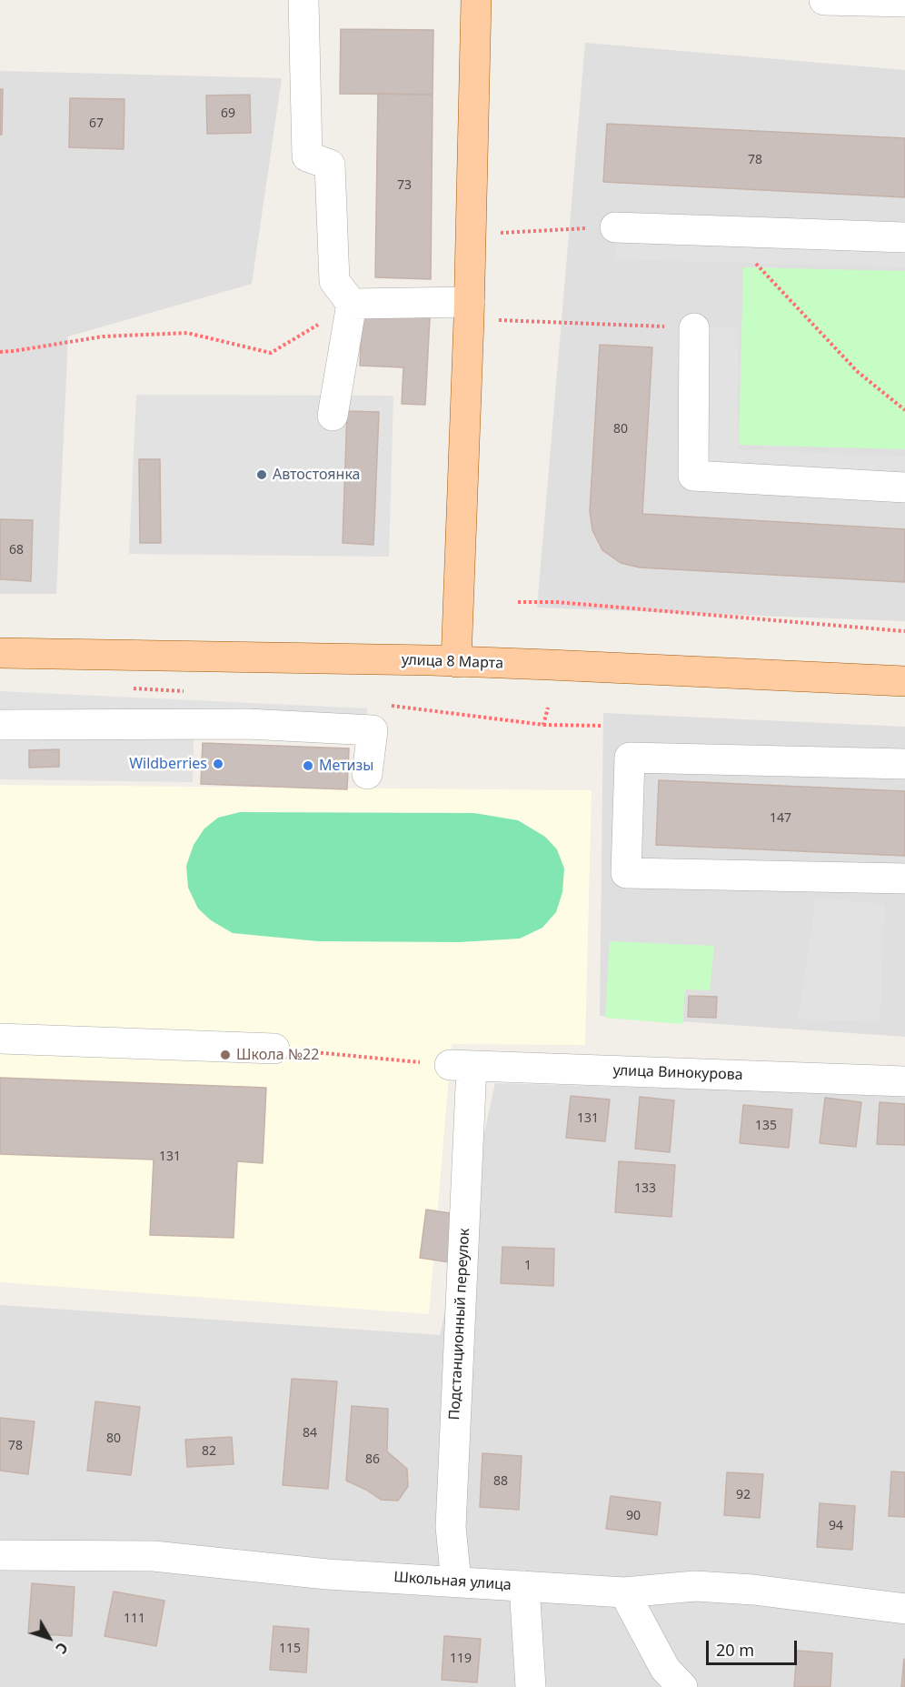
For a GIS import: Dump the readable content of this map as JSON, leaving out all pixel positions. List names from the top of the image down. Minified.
{"streets":{"main road":["улица 8 Марта"],"street":["улица Винокурова","Подстанционный переулок","Школьная улица"]},"crossings":[["улица Винокурова","Подстанционный переулок"],["Подстанционный переулок","Школьная улица"]],"places":["Автостоянка","Wildberries","Метизы","Школа №22"],"house_numbers":["69","67","78","73","80","68","147","131","135","131","133","1","84","80","78","82","86","88","92","90","94","111","115","119"],"scale_bar":"20 m","north":"bottom right"}
